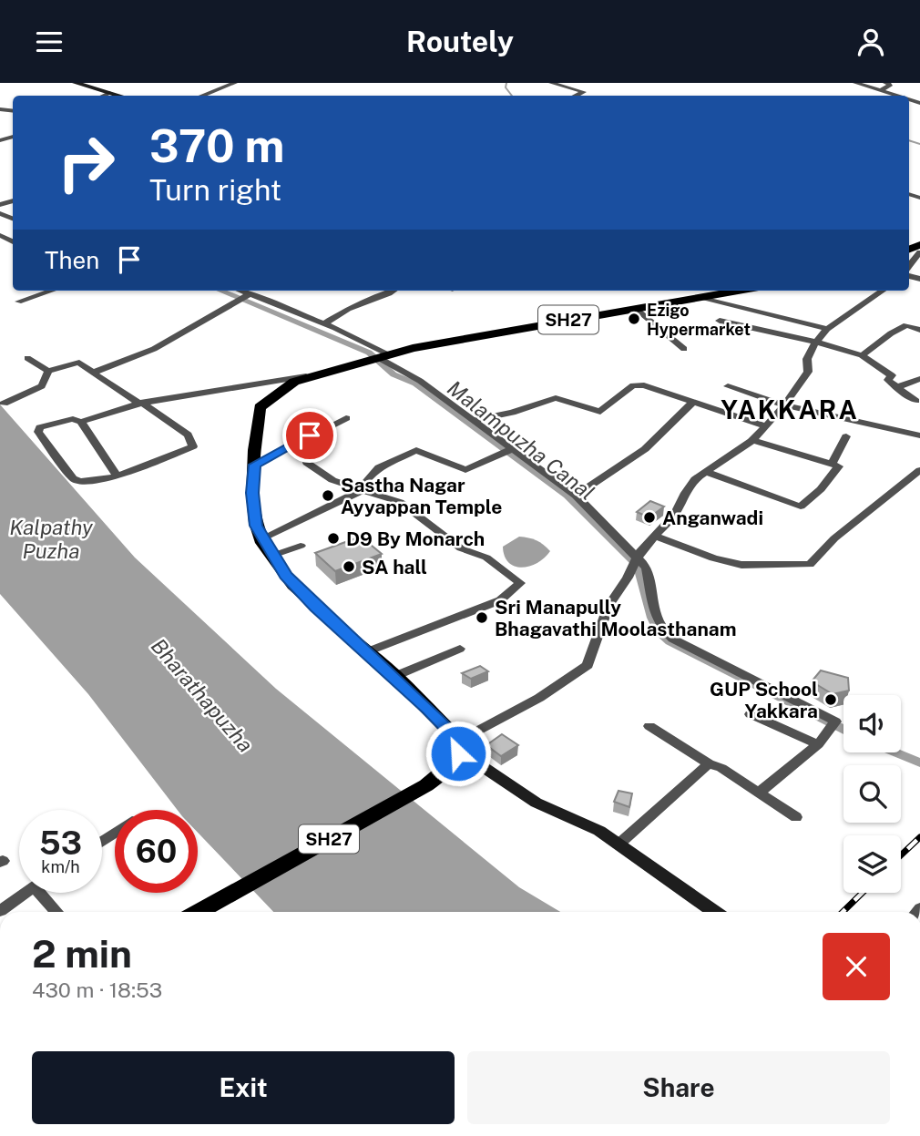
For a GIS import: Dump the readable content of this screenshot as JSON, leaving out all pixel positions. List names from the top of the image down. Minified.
{"streets":{"main road":["SH27"]},"districts":["YAKKARA"],"water":["Malampuzha Canal","Kalpathy Puzha","Bharathapuzha"],"places":["Ezigo Hypermarket","Sastha Nagar Ayyappan Temple","Anganwadi","D9 By Monarch","SA hall","Sri Manapully Bhagavathi Moolasthanam","GUP School Yakkara"],"page":{"header":"Routely","turn":["370 m","Turn right"],"then":"Then","speed":"53 km/h","limit":"60","heading":["2 min","430 m · 18:53"],"buttons":["Exit","Share"]}}
